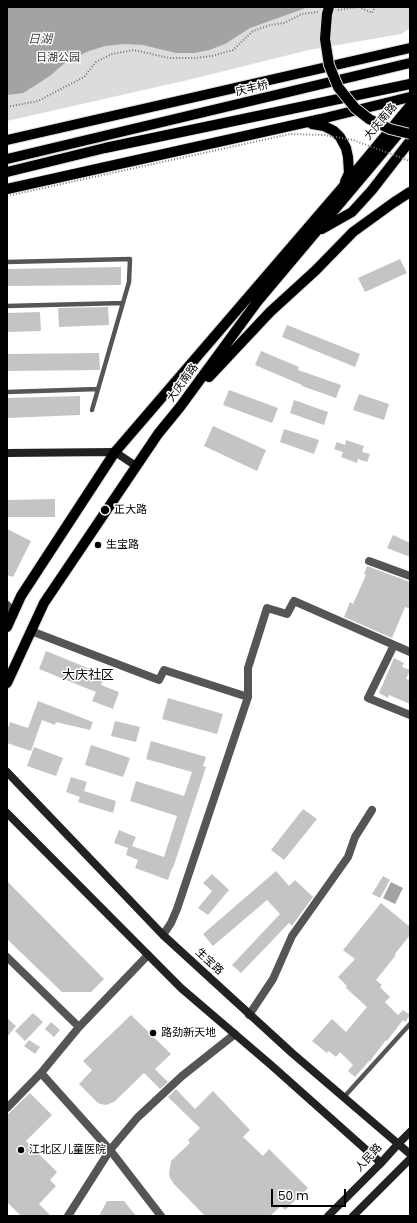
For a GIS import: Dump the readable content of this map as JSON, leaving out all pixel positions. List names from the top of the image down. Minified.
{"streets":{"main road":["庆丰桥","大庆南路","生宝路","人民路"]},"crossings":[["生宝路","人民路"]],"districts":["大庆社区"],"water":["日湖"],"parks":["日湖公园"],"places":["正大路","生宝路","路劲新天地","江北区儿童医院"],"scale_bar":"50 m"}
